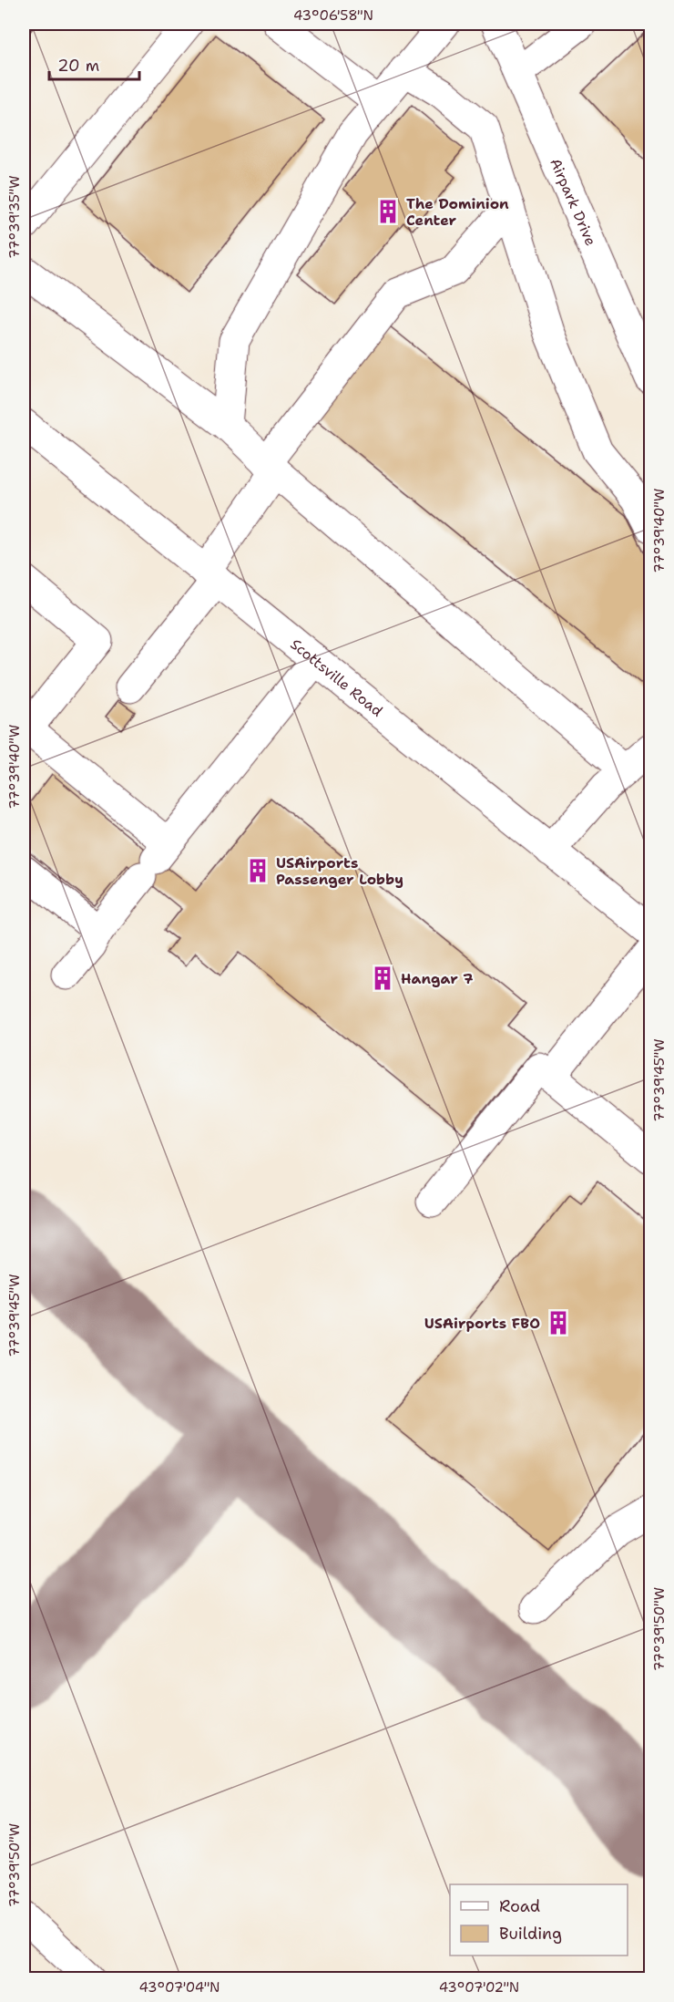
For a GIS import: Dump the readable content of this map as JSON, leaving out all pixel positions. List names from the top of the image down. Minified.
{"streets":{"main road":["Airpark Drive","Scottsville Road"]},"places":{"building":["The Dominion Center","USAirports Passenger Lobby","Hangar 7","USAirports FBO"]},"legend":["Road","Building"],"scale_bar":"20 m","coordinates":["43°06'58\"N","77°39'35\"W","77°39'40\"W","77°39'45\"W","77°39'50\"W","43°07'04\"N","43°07'02\"N"]}
